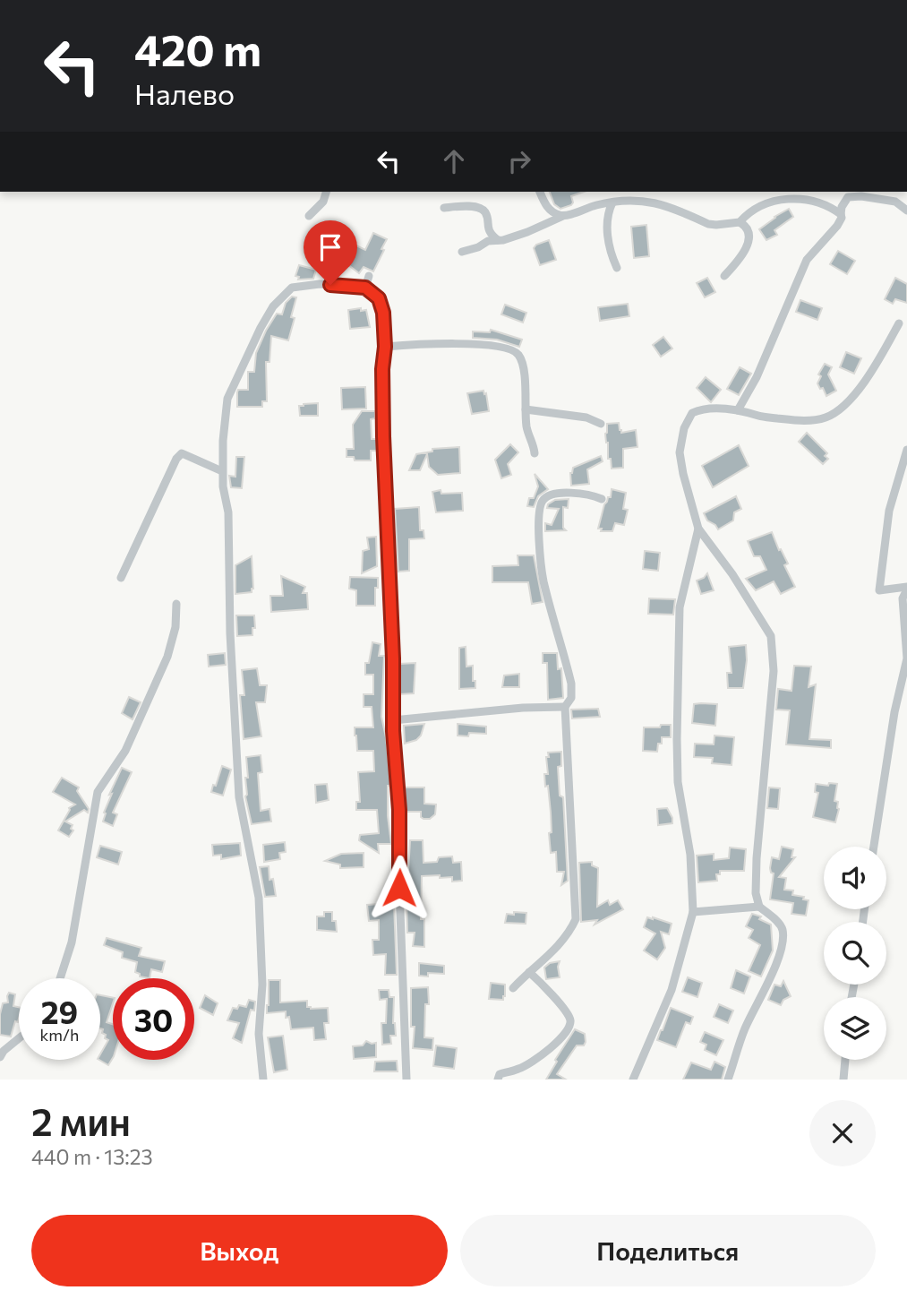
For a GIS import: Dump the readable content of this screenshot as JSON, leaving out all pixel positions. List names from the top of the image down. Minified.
{"page":{"turn":["420 m","Налево"],"speed":"29 km/h","limit":"30","heading":["2 мин","440 m · 13:23"],"buttons":["Выход","Поделиться"]}}
